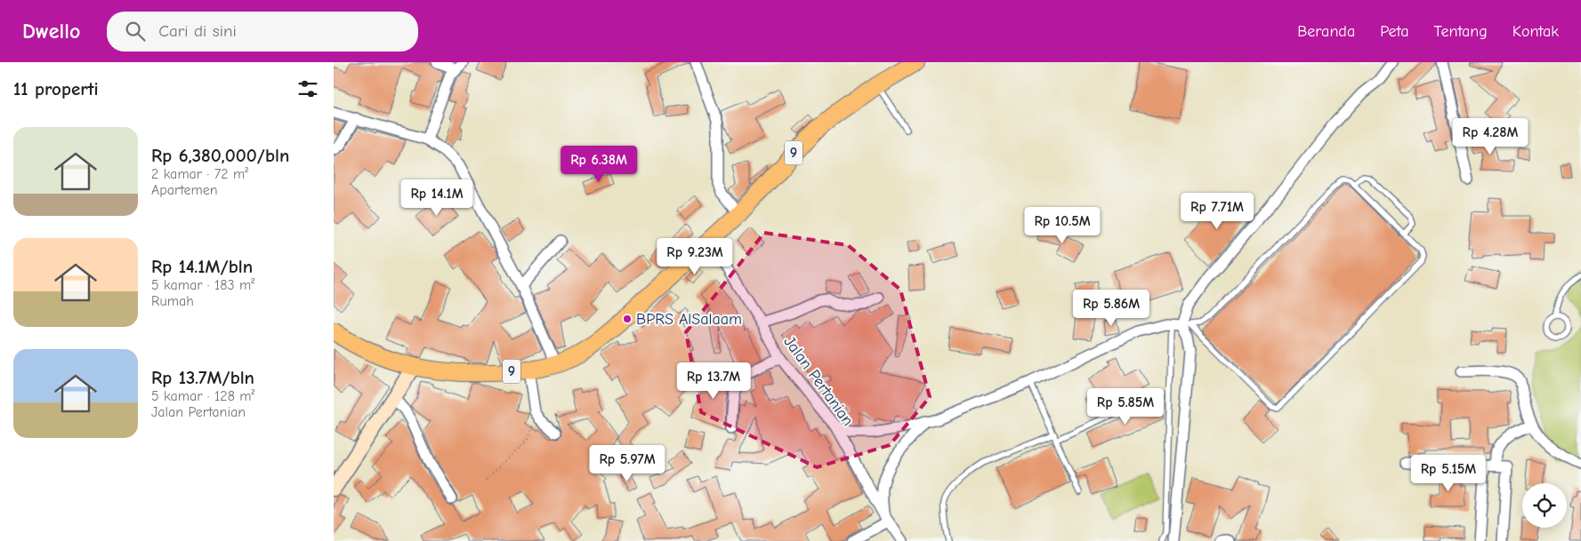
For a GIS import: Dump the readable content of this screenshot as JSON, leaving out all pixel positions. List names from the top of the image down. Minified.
{"streets":{"highway":["9"],"street":["Jalan Pertanian"]},"crossings":[["9","Jalan Pertanian"]],"places":["BPRS AlSalaam"],"page":{"header":"Dwello","search":"Cari di sini","nav":["Beranda","Peta","Tentang","Kontak"],"heading":"11 properti","list":[{"name":"Rp 6,380,000/bln","note":"2 kamar · 72 m² · Apartemen"},{"name":"Rp 14.1M/bln","note":"5 kamar · 183 m² · Rumah"},{"name":"Rp 13.7M/bln","note":"5 kamar · 128 m² · Jalan Pertanian"}],"price":["Rp 4.28M","Rp 6.38M","Rp 14.1M","Rp 7.71M","Rp 10.5M","Rp 9.23M","Rp 5.86M","Rp 13.7M","Rp 5.85M","Rp 5.97M","Rp 5.15M"]}}
